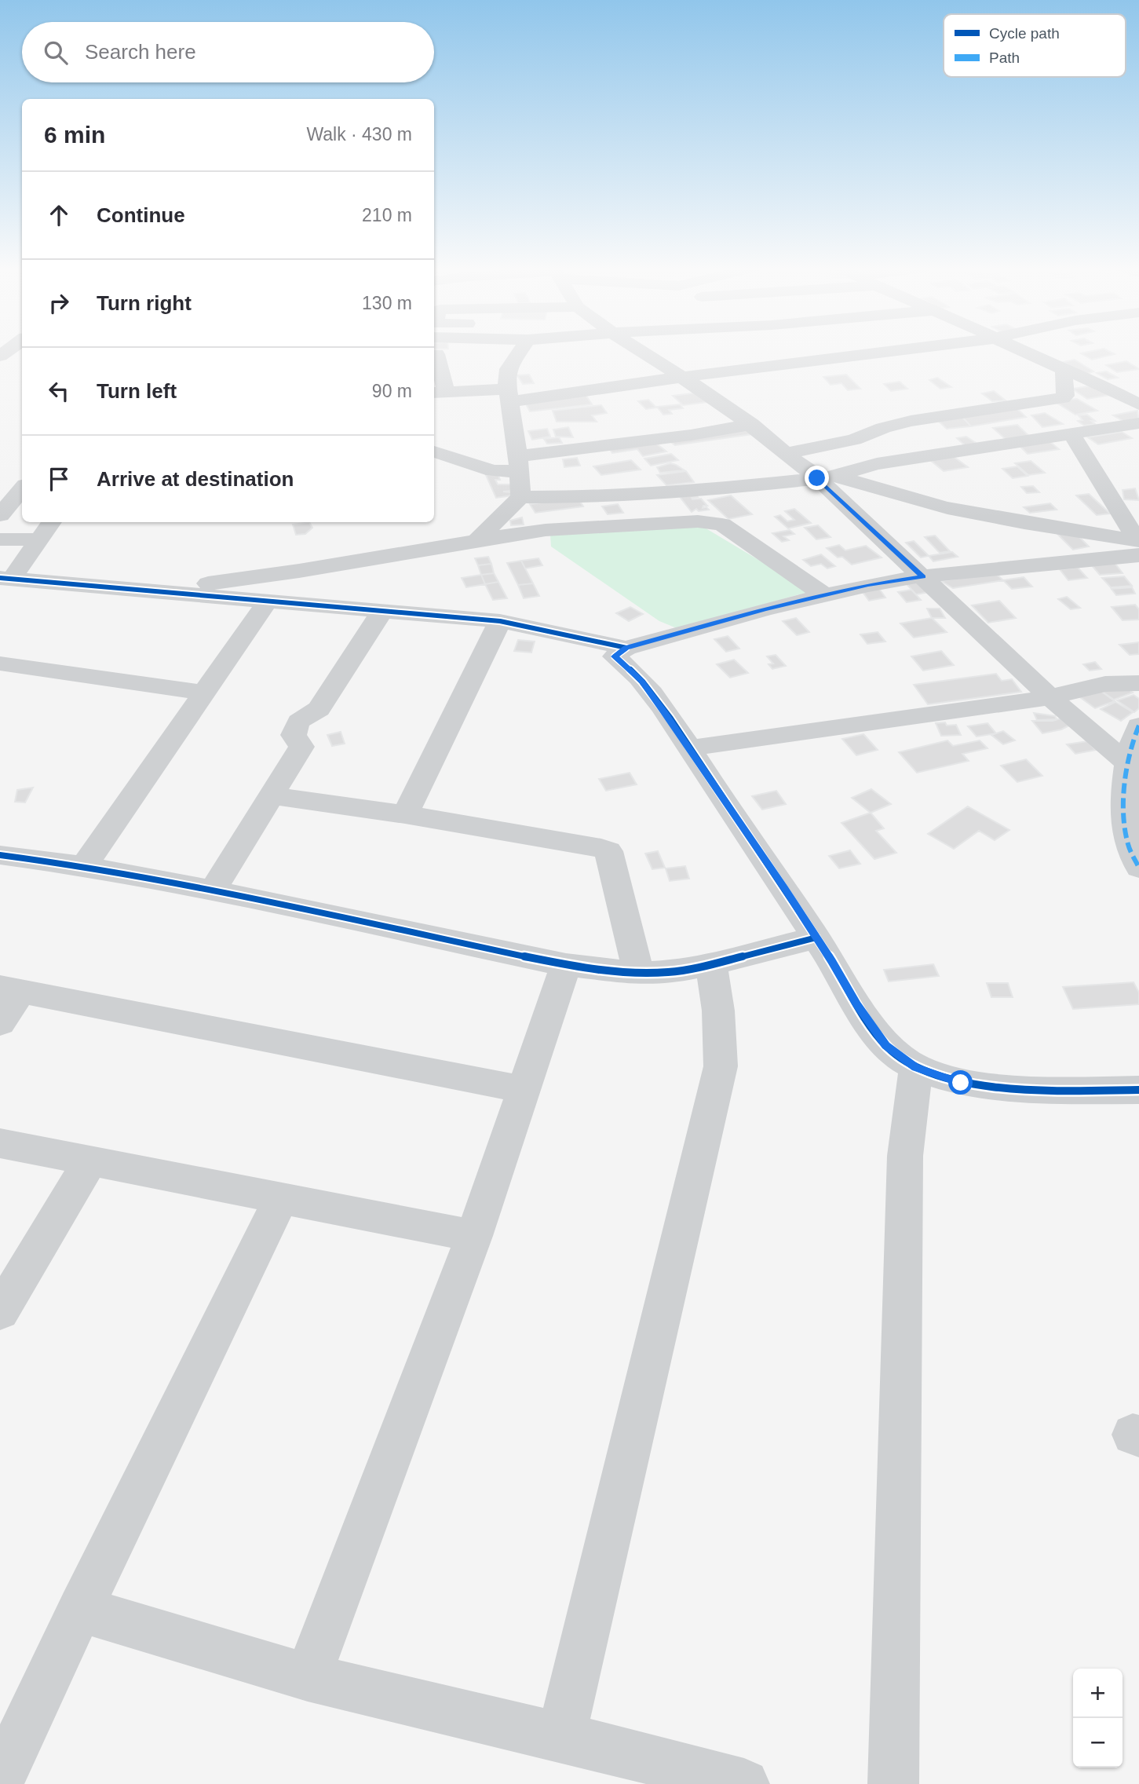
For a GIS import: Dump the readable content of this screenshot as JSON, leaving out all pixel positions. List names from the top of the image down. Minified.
{"legend":["Cycle path","Path"],"page":{"search":"Search here","heading":["6 min","Walk · 430 m"],"list":[["Continue","210 m"],["Turn right","130 m"],["Turn left","90 m"],"Arrive at destination"],"map_buttons":["+","−"]}}
